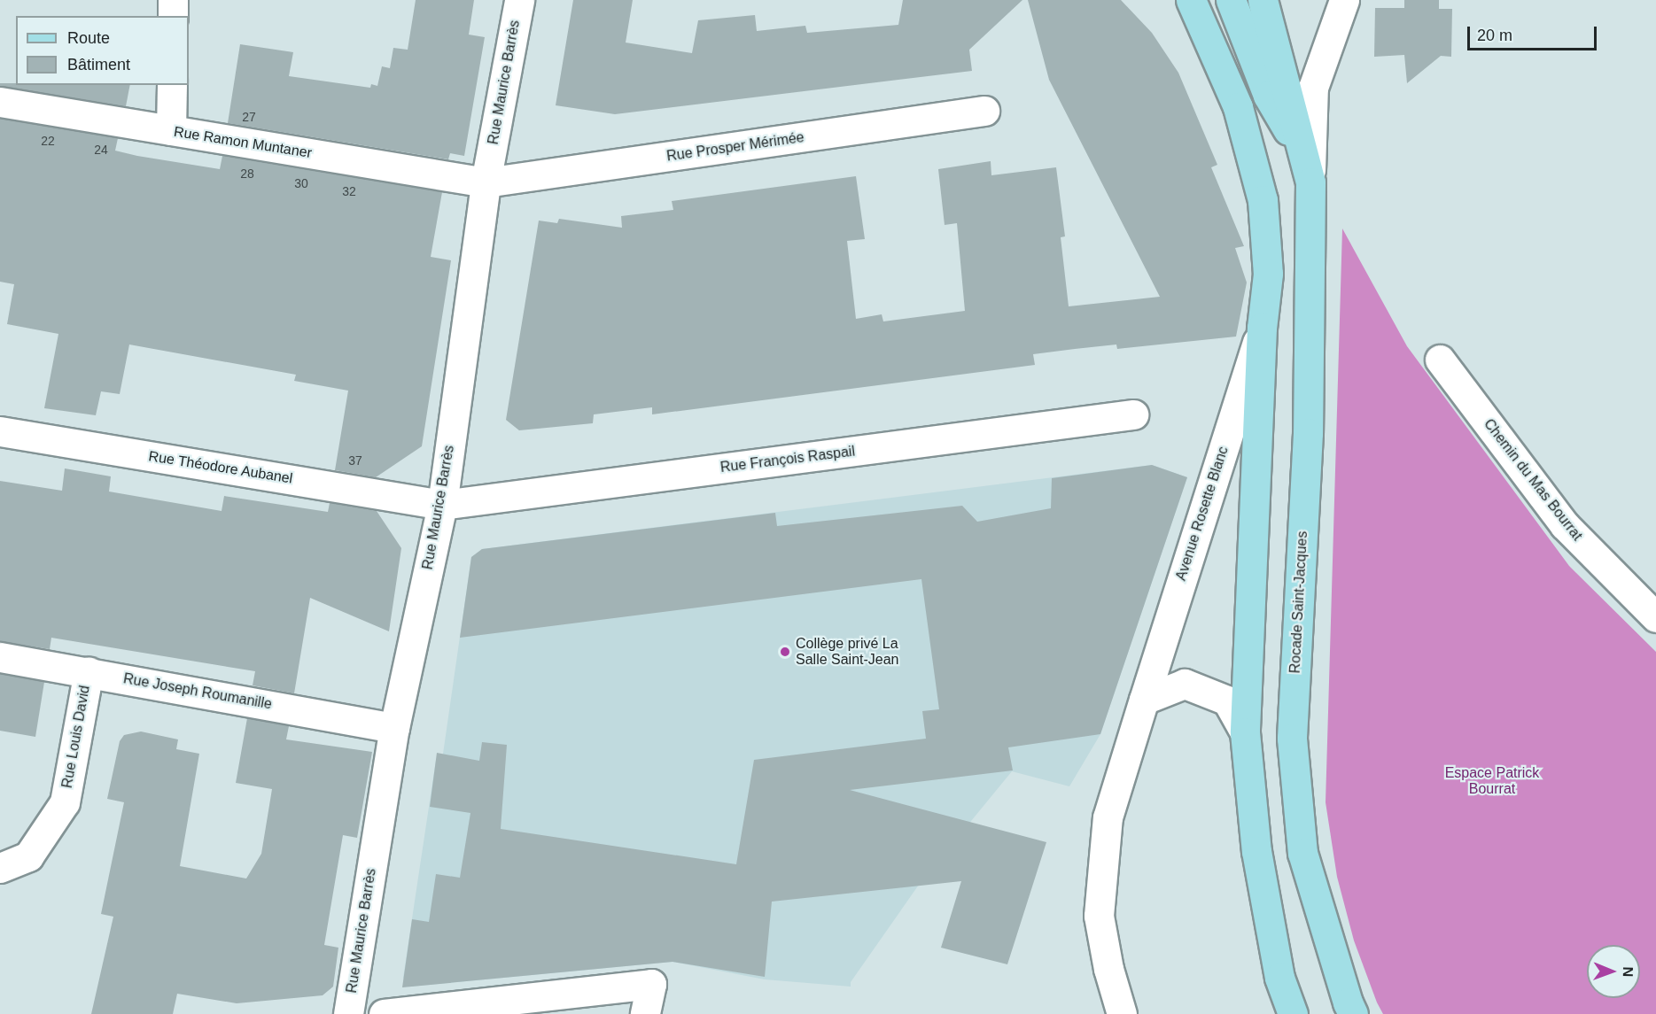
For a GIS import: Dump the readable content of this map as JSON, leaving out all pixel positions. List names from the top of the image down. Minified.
{"streets":{"main road":["Rocade Saint-Jacques"],"street":["Rue Maurice Barrès","Rue Ramon Muntaner","Rue Prosper Mérimée","Rue François Raspail","Rue Théodore Aubanel","Chemin du Mas Bourrat","Avenue Rosette Blanc","Rue Joseph Roumanille","Rue Louis David"]},"crossings":[["Rue Maurice Barrès","Rue Ramon Muntaner"],["Rue Maurice Barrès","Rue Prosper Mérimée"],["Rue Maurice Barrès","Rue François Raspail"],["Rue Maurice Barrès","Rue Théodore Aubanel"],["Rue Maurice Barrès","Rue Joseph Roumanille"],["Rue Ramon Muntaner","Rue Prosper Mérimée"],["Rue François Raspail","Rue Théodore Aubanel"],["Rue Joseph Roumanille","Rue Louis David"]],"parks":["Espace Patrick Bourrat"],"places":["Collège privé La Salle Saint-Jean"],"house_numbers":["27","22","24","28","30","32","37"],"legend":["Route","Bâtiment"],"scale_bar":"20 m","north":"right"}
